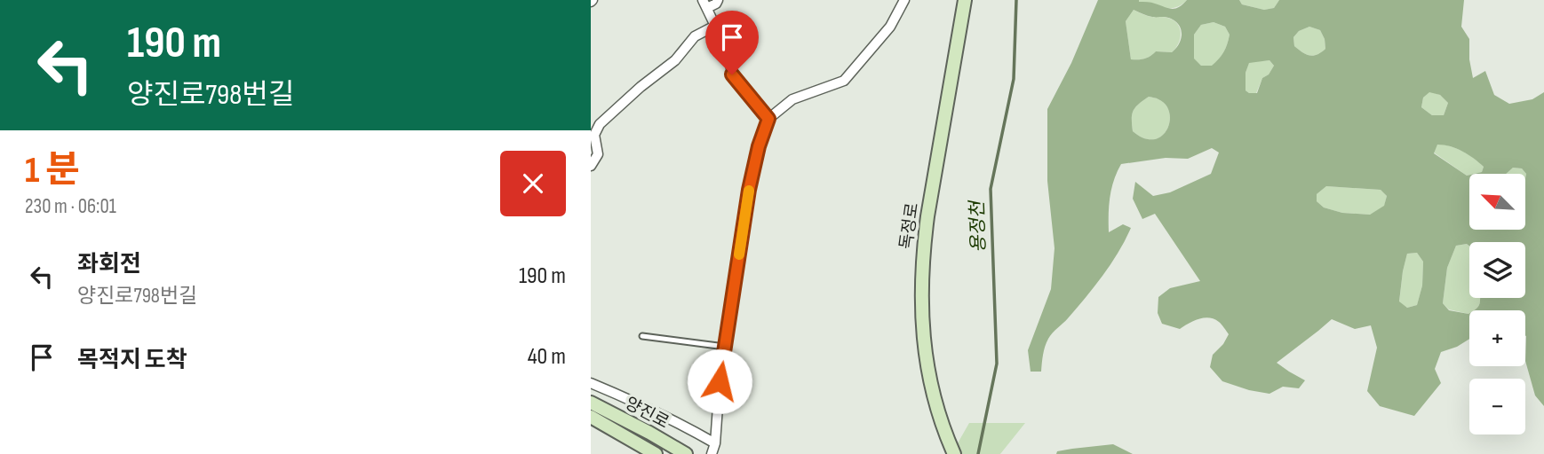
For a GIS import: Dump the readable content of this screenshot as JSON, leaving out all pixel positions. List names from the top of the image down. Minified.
{"streets":{"street":["독정로","양진로"]},"water":["용정천"],"north":"top left","page":{"turn":["190 m","양진로798번길"],"heading":["1 분","230 m · 06:01"],"map_buttons":["+","−"],"list":[{"name":"좌회전","note":"양진로798번길","value":"190 m"},{"name":"목적지 도착","value":"40 m"}]}}
